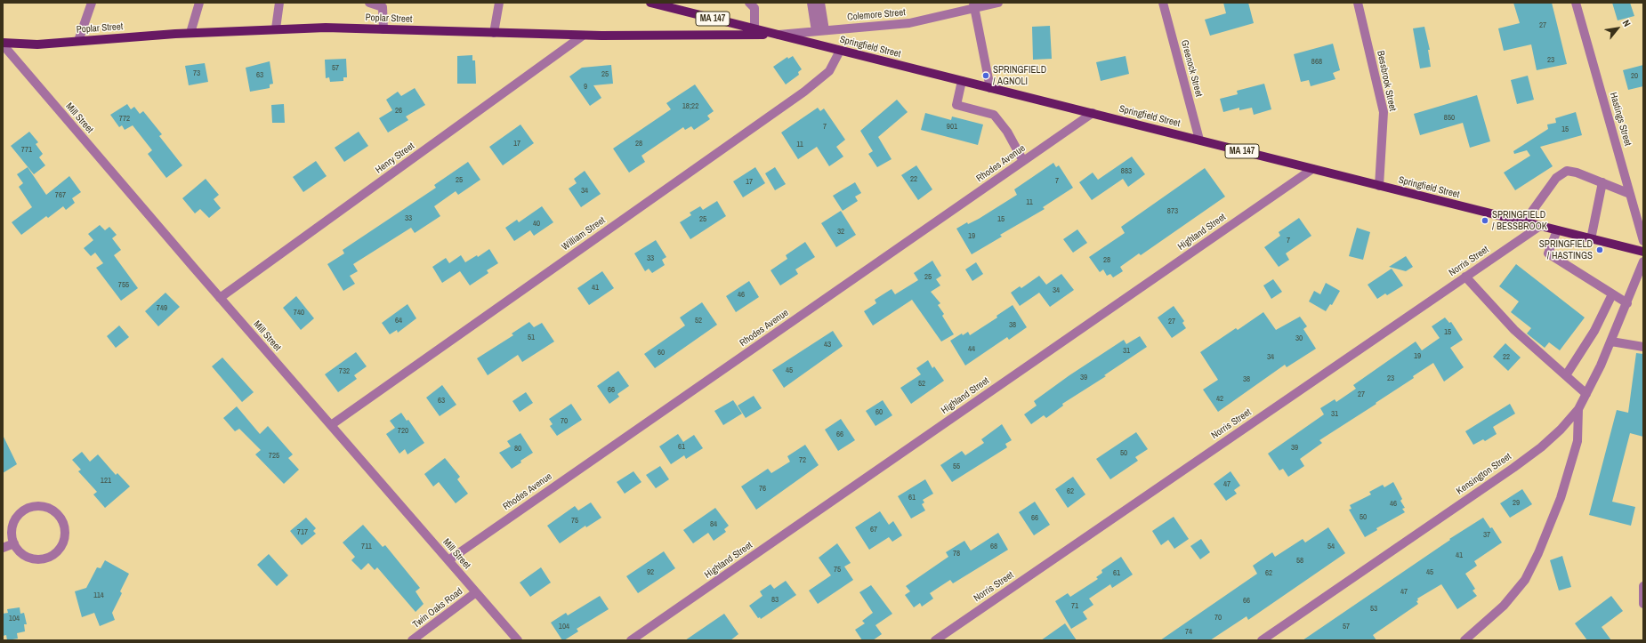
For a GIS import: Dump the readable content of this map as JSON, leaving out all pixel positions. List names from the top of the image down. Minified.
{"streets":{"main road":["Poplar Street","MA 147","Springfield Street"],"street":["Colemore Street","Greenock Street","Bessbrook Street","Mill Street","Hastings Street","Henry Street","Rhodes Avenue","Highland Street","William Street","Norris Street","Kensington Street","Twin Oaks Road"]},"crossings":[["Colemore Street","Poplar Street"],["Colemore Street","Springfield Street"],["Poplar Street","Springfield Street"],["Poplar Street","Mill Street"],["Poplar Street","Henry Street"],["Springfield Street","Greenock Street"],["Springfield Street","Bessbrook Street"],["Springfield Street","Rhodes Avenue"],["Springfield Street","Highland Street"],["Springfield Street","William Street"],["Springfield Street","Norris Street"],["Mill Street","Henry Street"],["Mill Street","Rhodes Avenue"],["Mill Street","William Street"],["Mill Street","Twin Oaks Road"]],"places":["SPRINGFIELD / AGNOLI","SPRINGFIELD / BESSBROOK","SPRINGFIELD / HASTINGS"],"house_numbers":["27","23","868","57","73","25","63","20","9","18;22","26","850","772","7","901","15","17","28","11","771","883","22","25","7","17","34","767","11","873","33","25","15","40","32","19","7","33","28","25","755","41","34","46","749","740","64","52","27","38","15","51","30","43","44","31","60","19","34","22","45","732","39","23","38","52","66","27","42","63","60","31","70","720","66","61","39","80","50","725","72","55","121","47","76","62","61","29","46","50","66","75","84","67","717","37","711","68","54","78","41","58","75","92","45","61","62","47","114","83","66","71","53","70","104","104","57","74"],"north":"top right"}
